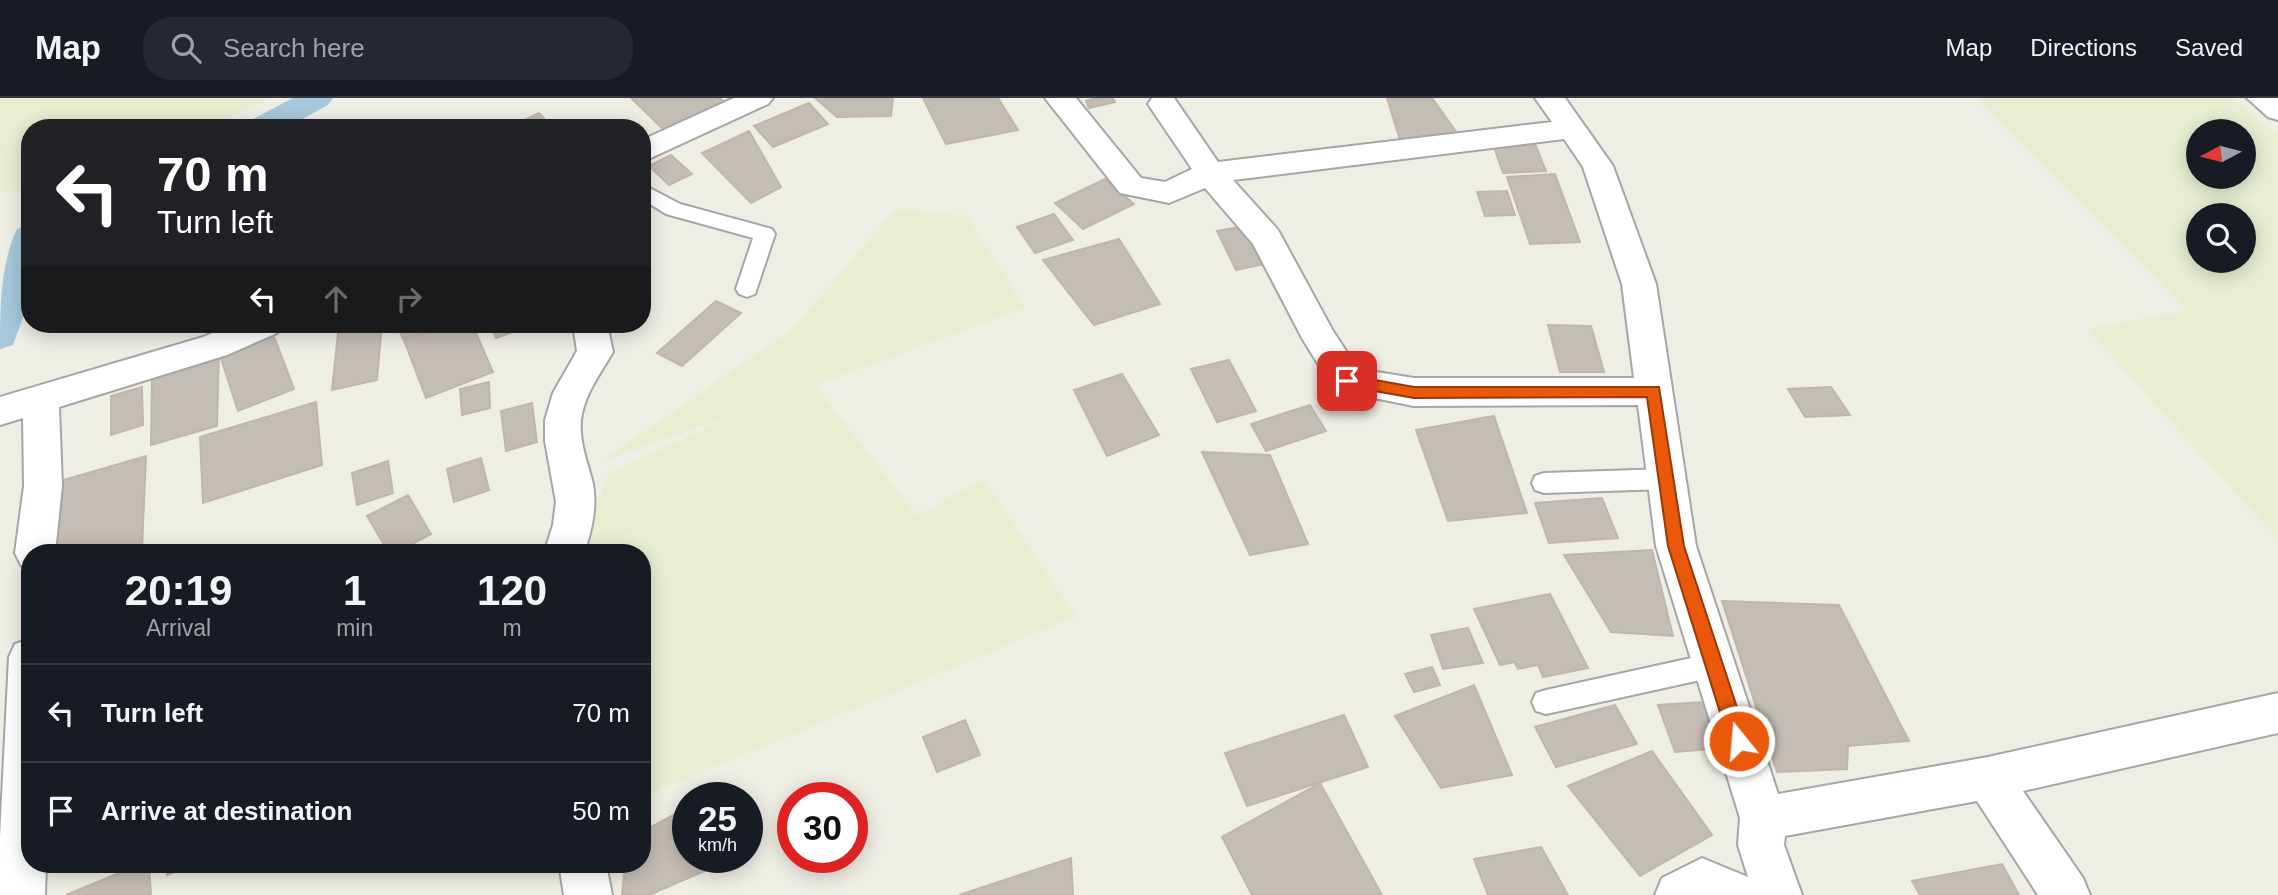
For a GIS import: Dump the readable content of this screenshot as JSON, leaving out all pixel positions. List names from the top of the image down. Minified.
{"north":"left","page":{"header":"Map","search":"Search here","nav":["Map","Directions","Saved"],"turn":["70 m","Turn left"],"eta":["20:19","Arrival","1","min","120","m"],"list":[{"name":"Turn left","value":"70 m"},{"name":"Arrive at destination","value":"50 m"}],"speed":"25 km/h","limit":"30"}}
